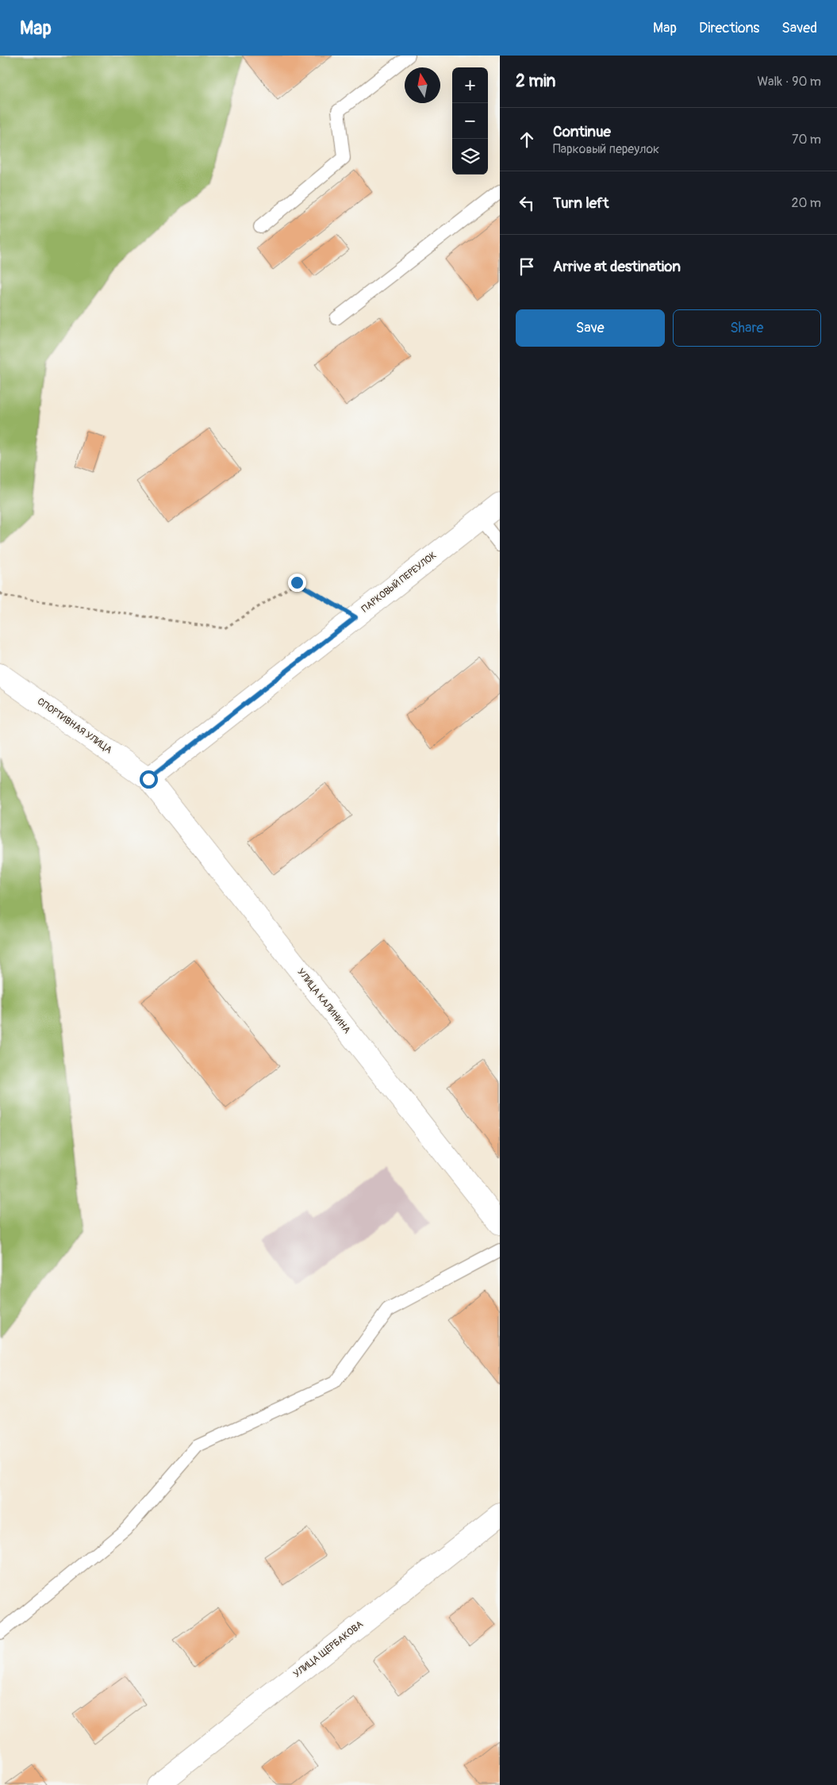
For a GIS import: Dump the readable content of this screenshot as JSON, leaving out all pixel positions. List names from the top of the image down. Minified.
{"streets":{"street":["ПАРКОВЫЙ ПЕРЕУЛОК","СПОРТИВНАЯ УЛИЦА","УЛИЦА КАЛИНИНА","УЛИЦА ЩЕРБАКОВА"]},"crossings":[["ПАРКОВЫЙ ПЕРЕУЛОК","СПОРТИВНАЯ УЛИЦА"],["ПАРКОВЫЙ ПЕРЕУЛОК","УЛИЦА КАЛИНИНА"],["СПОРТИВНАЯ УЛИЦА","УЛИЦА КАЛИНИНА"]],"north":"top","page":{"header":"Map","nav":["Map","Directions","Saved"],"heading":["2 min","Walk · 90 m"],"map_buttons":["+","−"],"list":[["Continue","Парковый переулок","70 m"],["Turn left","20 m"],"Arrive at destination"],"buttons":["Save","Share"]}}
